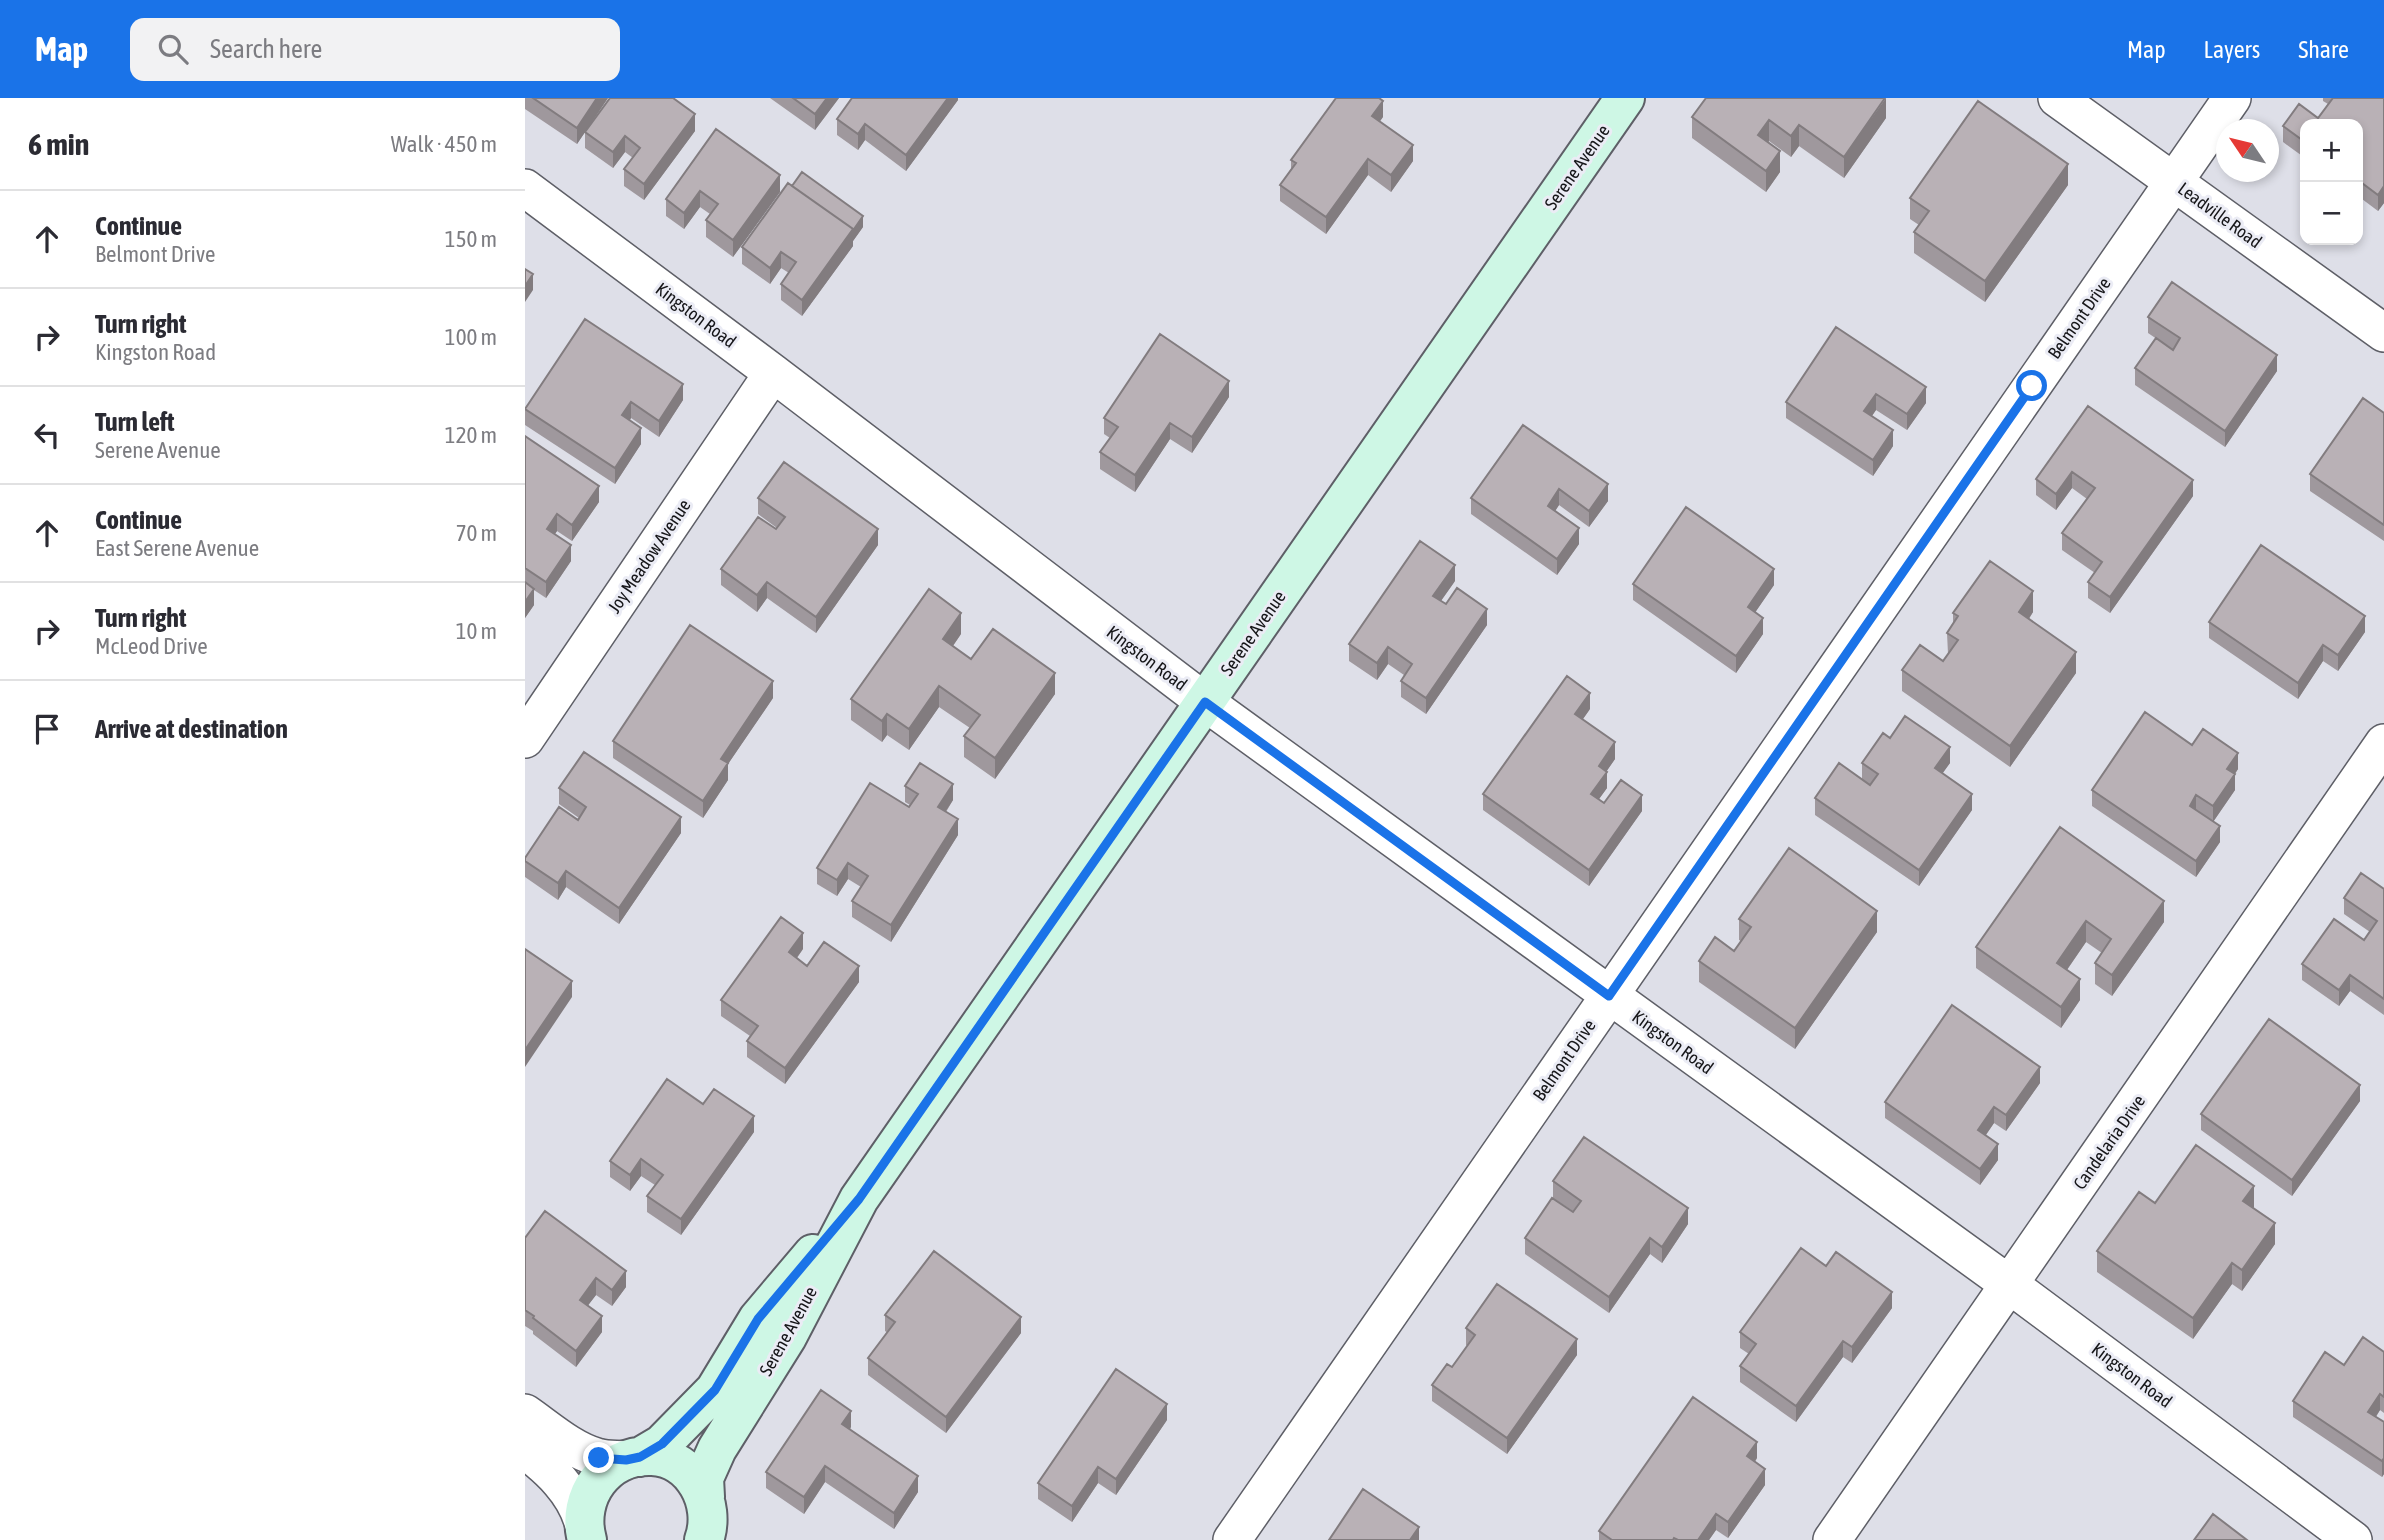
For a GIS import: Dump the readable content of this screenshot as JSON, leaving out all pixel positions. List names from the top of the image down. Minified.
{"streets":{"street":["Serene Avenue","Leadville Road","Kingston Road","Belmont Drive","Joy Meadow Avenue","Candelaria Drive"]},"crossings":[["Serene Avenue","Kingston Road"],["Leadville Road","Belmont Drive"],["Kingston Road","Belmont Drive"],["Kingston Road","Joy Meadow Avenue"],["Kingston Road","Candelaria Drive"]],"north":"top left","page":{"header":"Map","search":"Search here","nav":["Map","Layers","Share"],"heading":["6 min","Walk · 450 m"],"map_buttons":["+","−"],"list":[["Continue","Belmont Drive","150 m"],["Turn right","Kingston Road","100 m"],["Turn left","Serene Avenue","120 m"],["Continue","East Serene Avenue","70 m"],["Turn right","McLeod Drive","10 m"],"Arrive at destination"]}}
